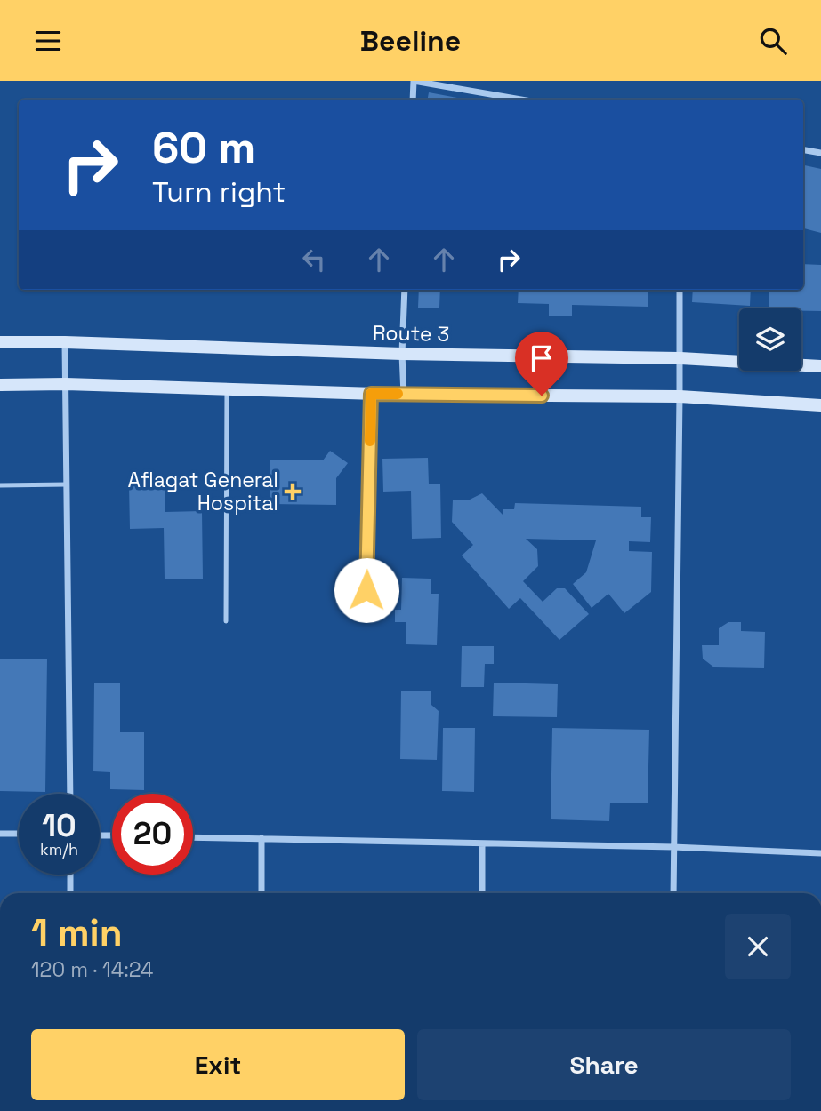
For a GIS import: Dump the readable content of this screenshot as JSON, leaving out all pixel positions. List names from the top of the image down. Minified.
{"streets":{"main road":["Route 3"]},"places":{"health":["Aflagat General Hospital"]},"page":{"header":"Beeline","turn":["60 m","Turn right"],"speed":"10 km/h","limit":"20","heading":["1 min","120 m · 14:24"],"buttons":["Exit","Share"]}}
